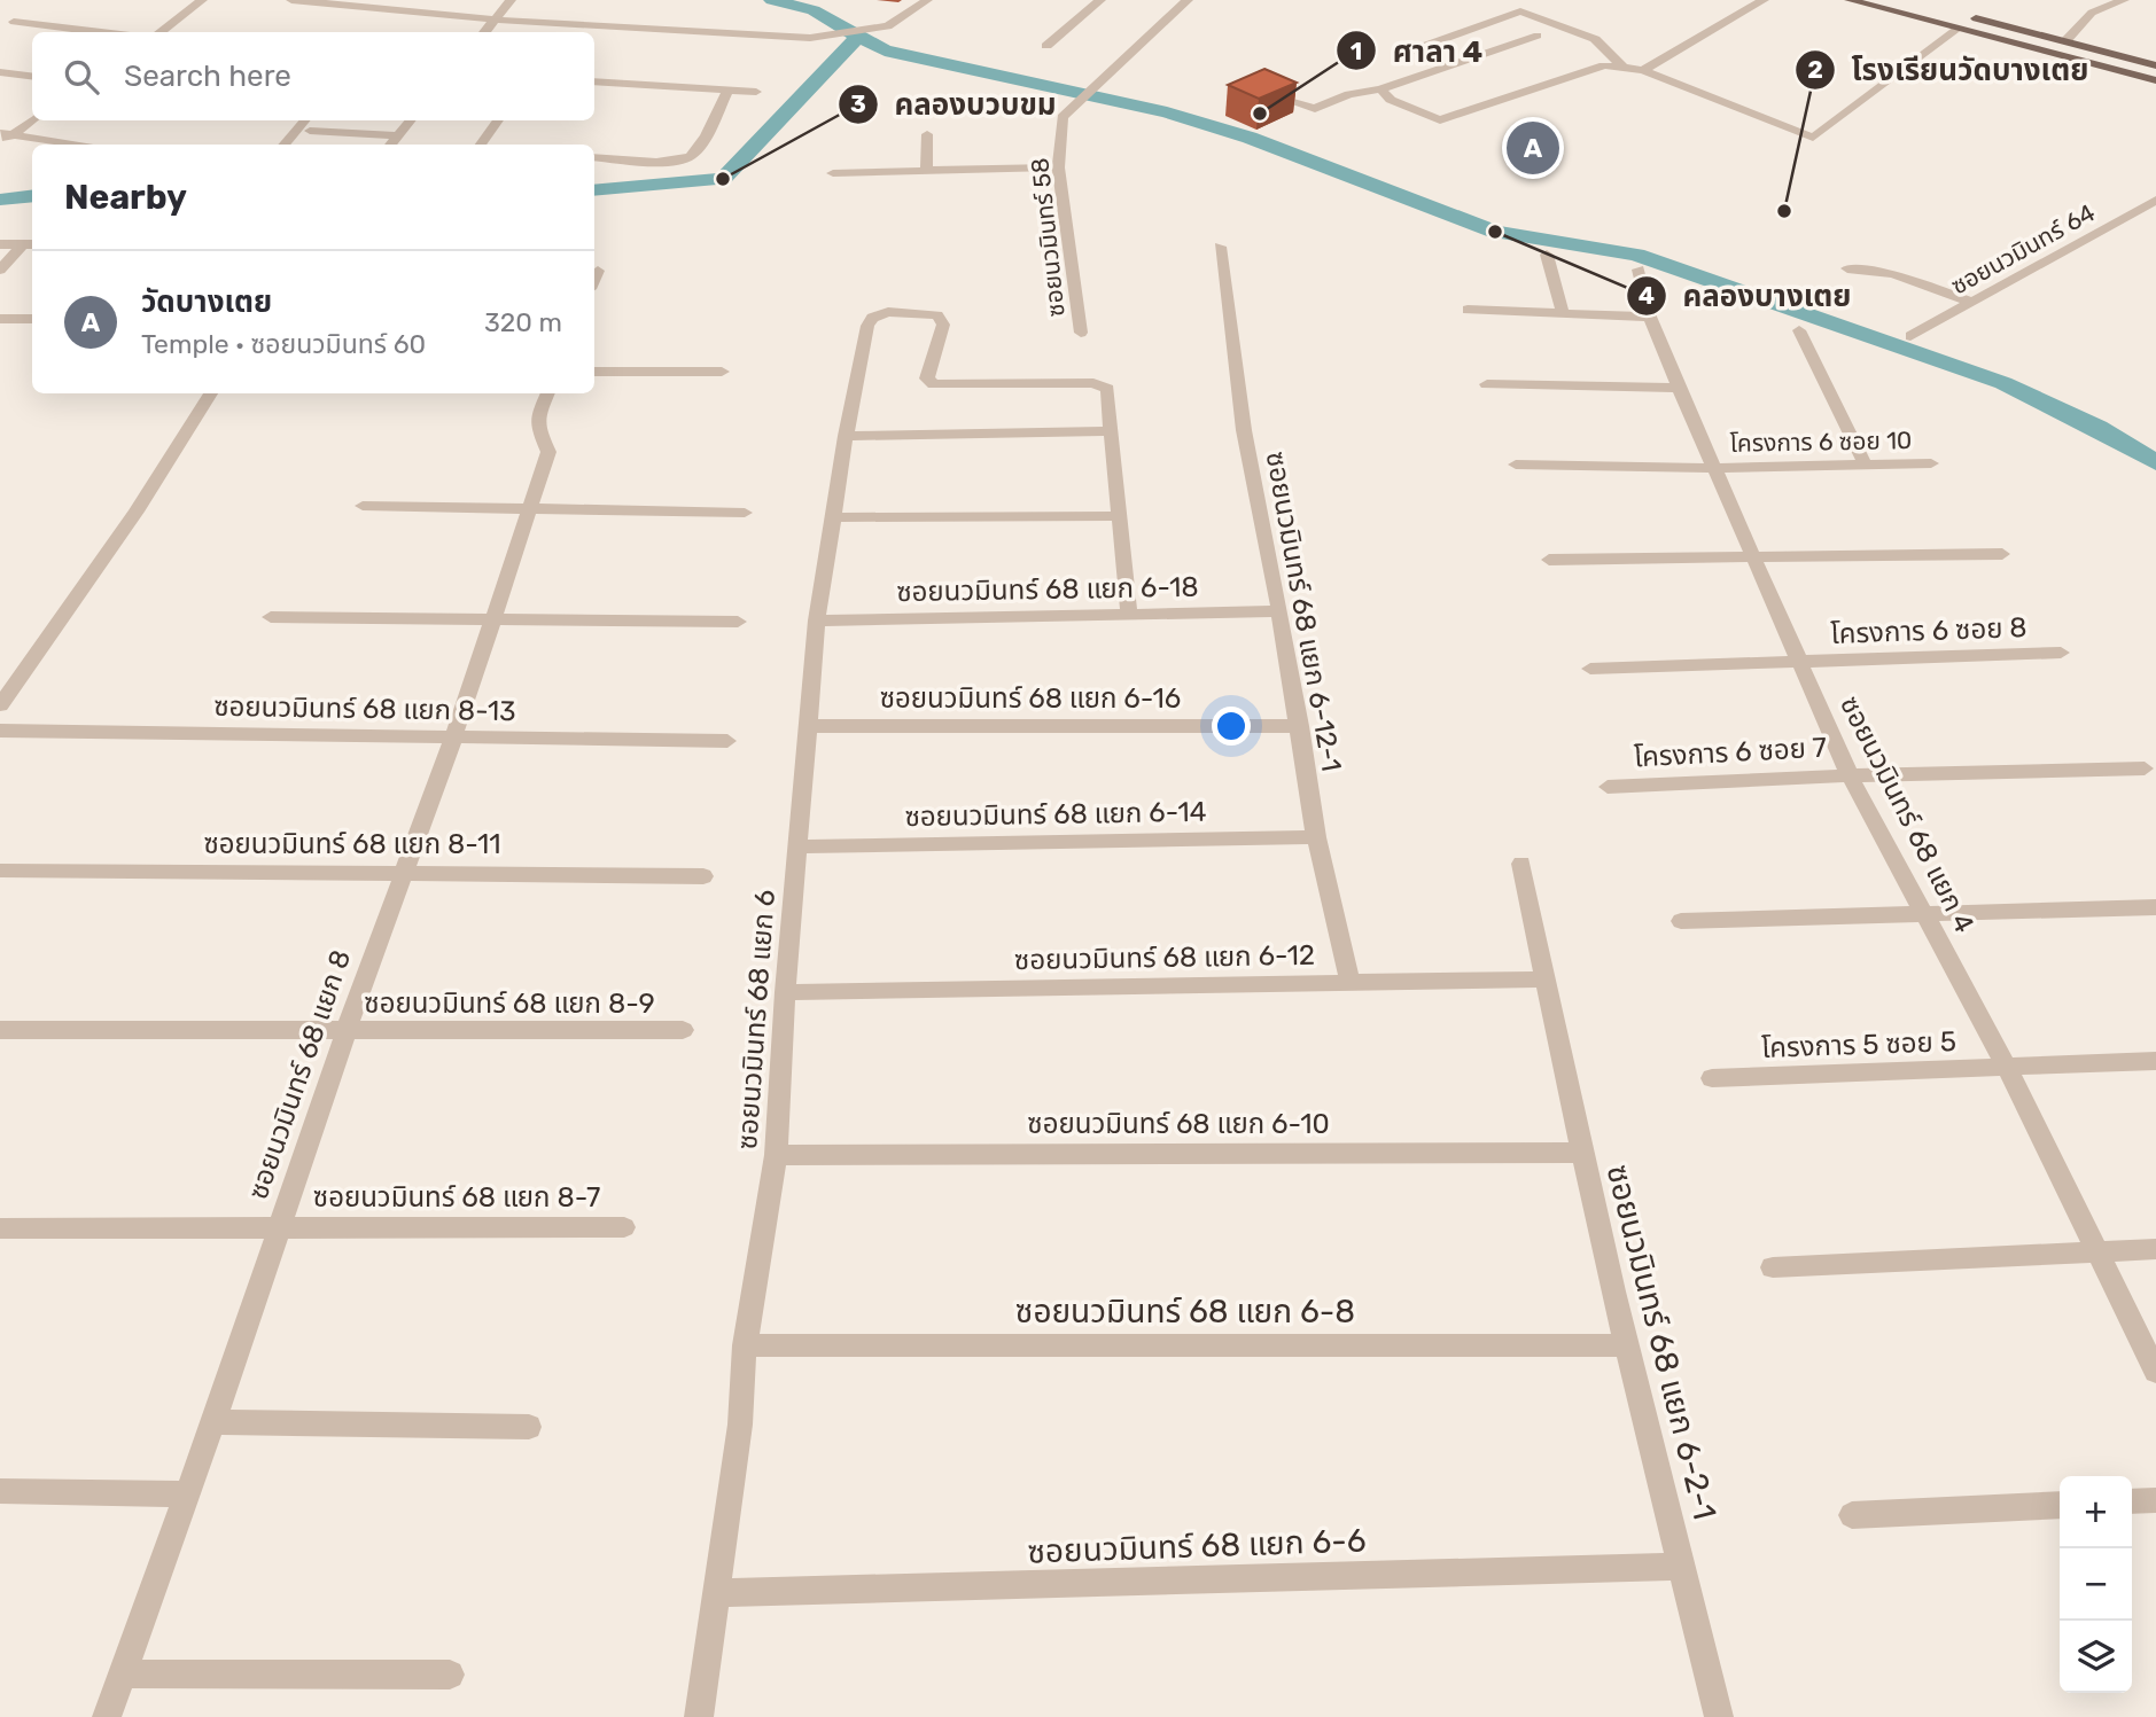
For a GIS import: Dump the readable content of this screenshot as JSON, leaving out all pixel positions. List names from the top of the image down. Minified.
{"streets":{"street":["ซอยนวมินทร์ 58","ซอยนวมินทร์ 64","โครงการ 6 ซอย 10","ซอยนวมินทร์ 68 แยก 6-18","ซอยนวมินทร์ 68 แยก 6-12-1","โครงการ 6 ซอย 8","ซอยนวมินทร์ 68 แยก 6-16","ซอยนวมินทร์ 68 แยก 8-13","โครงการ 6 ซอย 7","ซอยนวมินทร์ 68 แยก 6-14","ซอยนวมินทร์ 68 แยก 4","ซอยนวมินทร์ 68 แยก 8-11","ซอยนวมินทร์ 68 แยก 6-12","ซอยนวมินทร์ 68 แยก 8-9","ซอยนวมินทร์ 68 แยก 6","โครงการ 5 ซอย 5","ซอยนวมินทร์ 68 แยก 8","ซอยนวมินทร์ 68 แยก 6-10","ซอยนวมินทร์ 68 แยก 8-7","ซอยนวมินทร์ 68 แยก 6-8","ซอยนวมินทร์ 68 แยก 6-2-1","ซอยนวมินทร์ 68 แยก 6-6"]},"crossings":[["โครงการ 6 ซอย 10","ซอยนวมินทร์ 68 แยก 4"],["ซอยนวมินทร์ 68 แยก 6-18","ซอยนวมินทร์ 68 แยก 6-12-1"],["ซอยนวมินทร์ 68 แยก 6-18","ซอยนวมินทร์ 68 แยก 6"],["ซอยนวมินทร์ 68 แยก 6-12-1","ซอยนวมินทร์ 68 แยก 6-16"],["ซอยนวมินทร์ 68 แยก 6-12-1","ซอยนวมินทร์ 68 แยก 6-14"],["ซอยนวมินทร์ 68 แยก 6-12-1","ซอยนวมินทร์ 68 แยก 6-12"],["โครงการ 6 ซอย 8","ซอยนวมินทร์ 68 แยก 4"],["ซอยนวมินทร์ 68 แยก 6-16","ซอยนวมินทร์ 68 แยก 6"],["ซอยนวมินทร์ 68 แยก 8-13","ซอยนวมินทร์ 68 แยก 8"],["โครงการ 6 ซอย 7","ซอยนวมินทร์ 68 แยก 4"],["ซอยนวมินทร์ 68 แยก 6-14","ซอยนวมินทร์ 68 แยก 6"],["ซอยนวมินทร์ 68 แยก 4","โครงการ 5 ซอย 5"],["ซอยนวมินทร์ 68 แยก 8-11","ซอยนวมินทร์ 68 แยก 8"],["ซอยนวมินทร์ 68 แยก 6-12","ซอยนวมินทร์ 68 แยก 6"],["ซอยนวมินทร์ 68 แยก 6-12","ซอยนวมินทร์ 68 แยก 6-2-1"],["ซอยนวมินทร์ 68 แยก 8-9","ซอยนวมินทร์ 68 แยก 8"],["ซอยนวมินทร์ 68 แยก 6","ซอยนวมินทร์ 68 แยก 6-10"],["ซอยนวมินทร์ 68 แยก 6","ซอยนวมินทร์ 68 แยก 6-8"],["ซอยนวมินทร์ 68 แยก 6","ซอยนวมินทร์ 68 แยก 6-6"],["ซอยนวมินทร์ 68 แยก 8","ซอยนวมินทร์ 68 แยก 8-7"],["ซอยนวมินทร์ 68 แยก 6-10","ซอยนวมินทร์ 68 แยก 6-2-1"],["ซอยนวมินทร์ 68 แยก 6-8","ซอยนวมินทร์ 68 แยก 6-2-1"],["ซอยนวมินทร์ 68 แยก 6-2-1","ซอยนวมินทร์ 68 แยก 6-6"]],"places":["ศาลา 4","คลองบวบขม","โรงเรียนวัดบางเตย","คลองบางเตย"],"page":{"search":"Search here","pins":"A","heading":"Nearby","list":[{"mark":"A","name":"วัดบางเตย","note":"Temple · ซอยนวมินทร์ 60","value":"320 m"}],"map_buttons":["+","−"]}}
